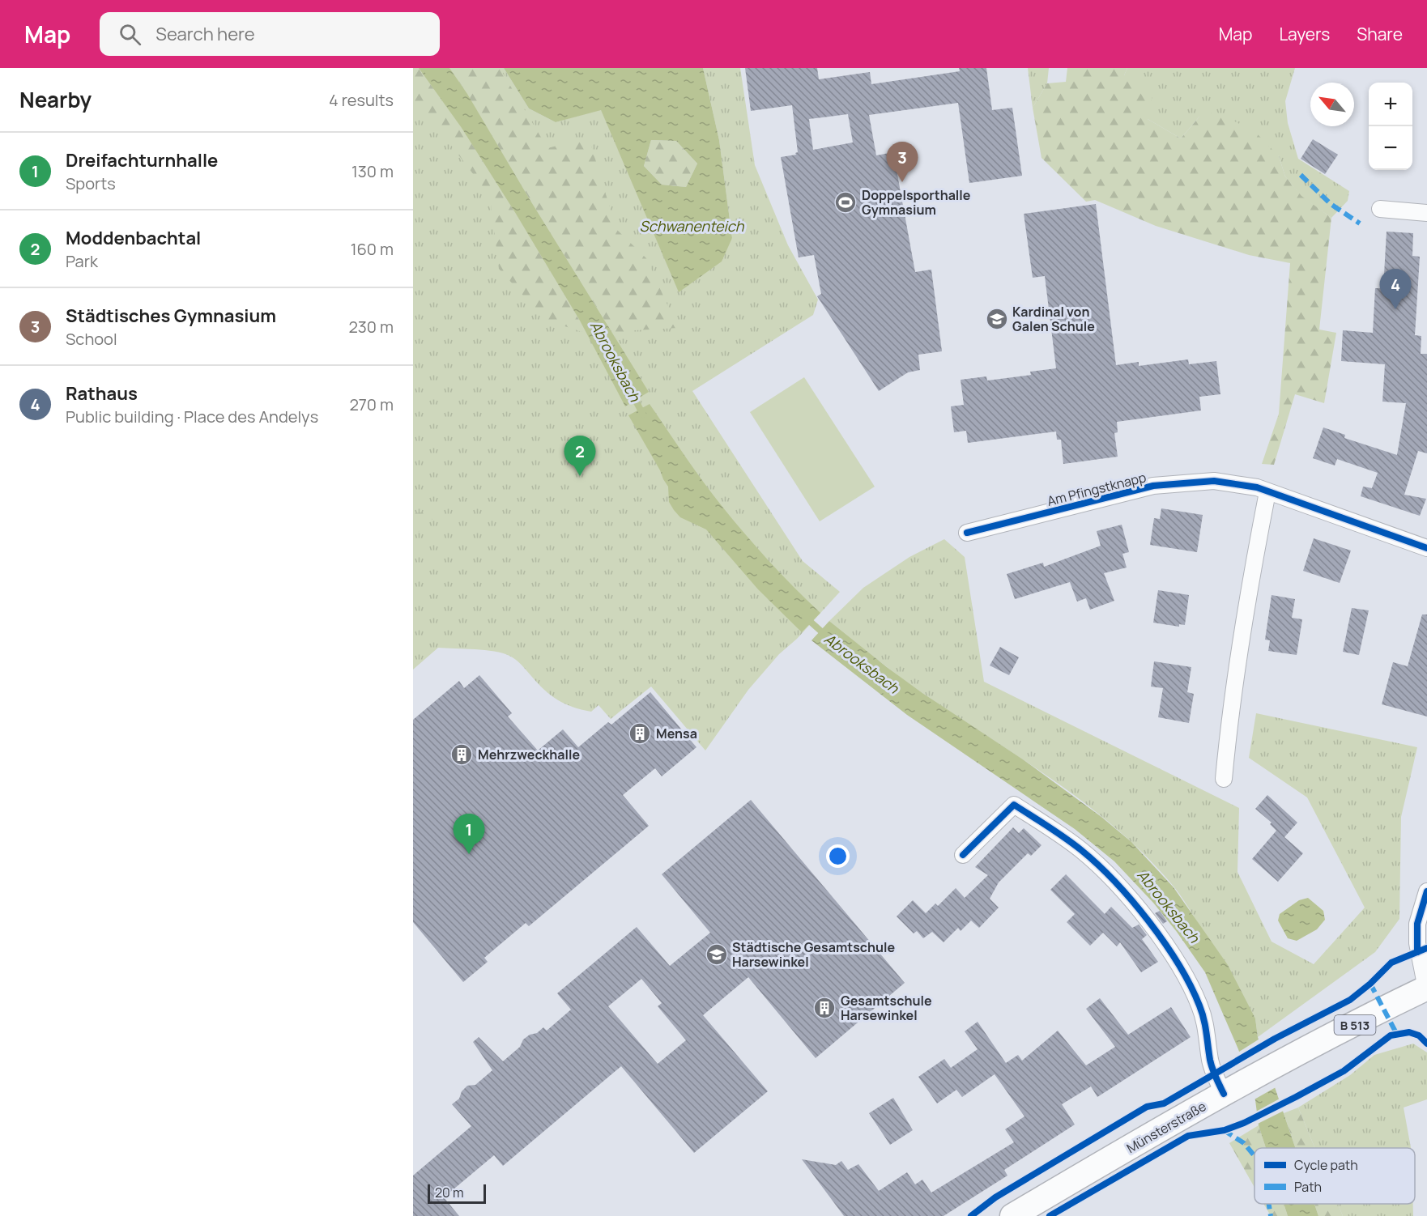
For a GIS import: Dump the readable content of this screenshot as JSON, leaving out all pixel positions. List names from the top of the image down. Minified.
{"streets":{"main road":["B 513","Münsterstraße"],"street":["Am Pfingstknapp"]},"water":["Schwanenteich","Abrooksbach"],"places":{"sports":["Doppelsporthalle Gymnasium"],"school or university":["Kardinal von Galen Schule","Städtische Gesamtschule Harsewinkel"],"building":["Mensa","Mehrzweckhalle","Gesamtschule Harsewinkel"]},"legend":["Cycle path","Path"],"scale_bar":"20 m","north":"top left","page":{"header":"Map","search":"Search here","nav":["Map","Layers","Share"],"heading":["Nearby","4 results"],"map_buttons":["+","−"],"list":[{"mark":"1","name":"Dreifachturnhalle","note":"Sports","value":"130 m"},{"mark":"2","name":"Moddenbachtal","note":"Park","value":"160 m"},{"mark":"3","name":"Städtisches Gymnasium","note":"School","value":"230 m"},{"mark":"4","name":"Rathaus","note":"Public building · Place des Andelys","value":"270 m"}],"pins":["3","4","2","1"],"scale":"20 m"}}
